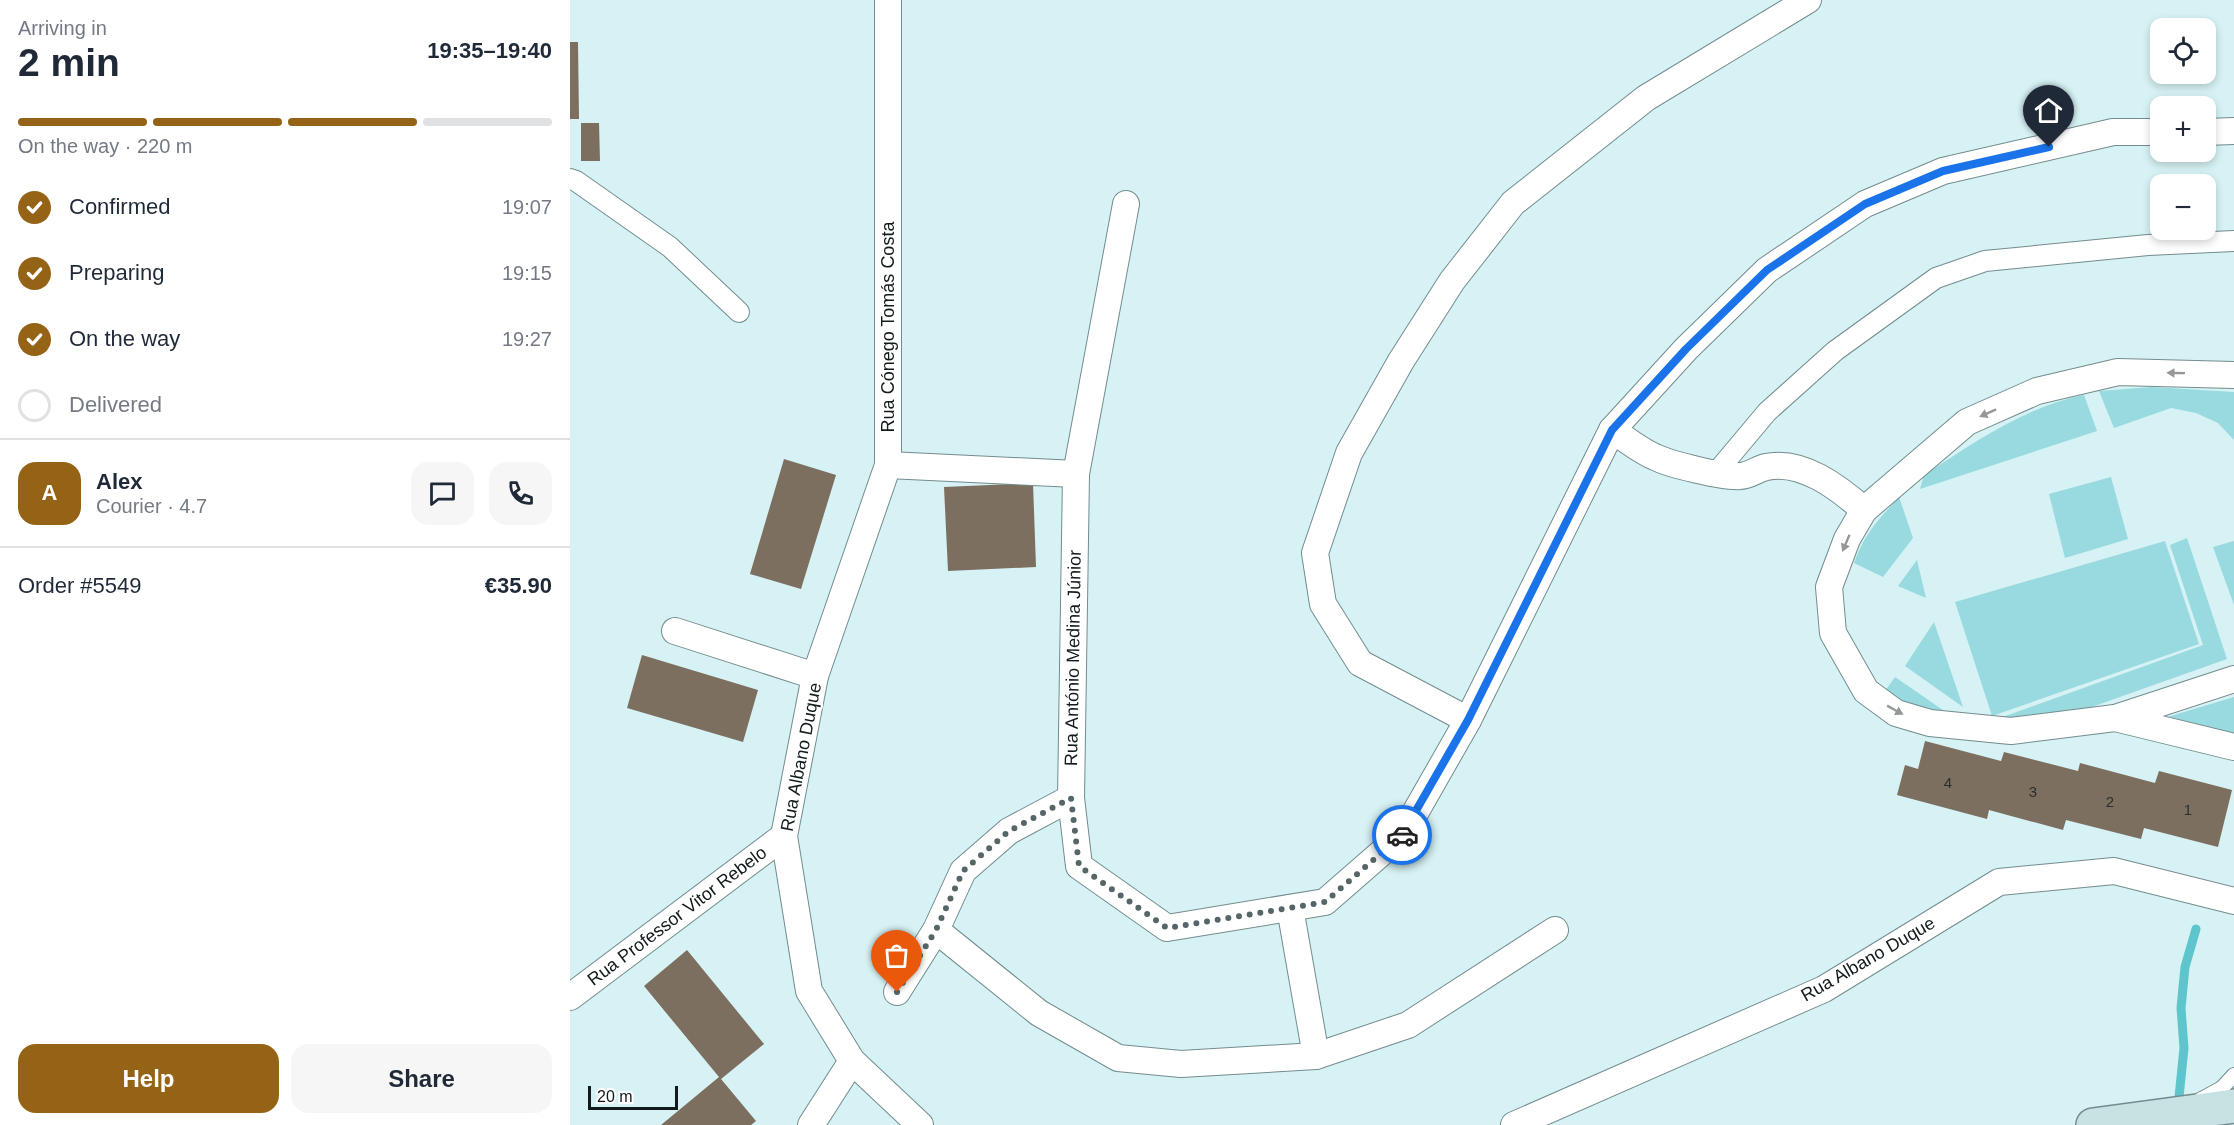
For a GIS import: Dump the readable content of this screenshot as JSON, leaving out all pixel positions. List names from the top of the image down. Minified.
{"streets":{"street":["Rua Cónego Tomás Costa","Rua António Medina Júnior","Rua Albano Duque","Rua Professor Vitor Rebelo"]},"crossings":[["Rua Cónego Tomás Costa","Rua Albano Duque"],["Rua Albano Duque","Rua Professor Vitor Rebelo"]],"house_numbers":["4","3","2","1"],"scale_bar":"20 m","page":{"heading":["2 min","Arriving in","19:35–19:40"],"panel":["Alex","Courier · 4.7","Order #5549","€35.90"],"map_buttons":["+","−"],"bar":"On the way · 220 m","list":[["Confirmed","19:07"],["Preparing","19:15"],["On the way","19:27"],"Delivered"],"round":"A","buttons":["Help","Share"],"scale":"20 m"}}
